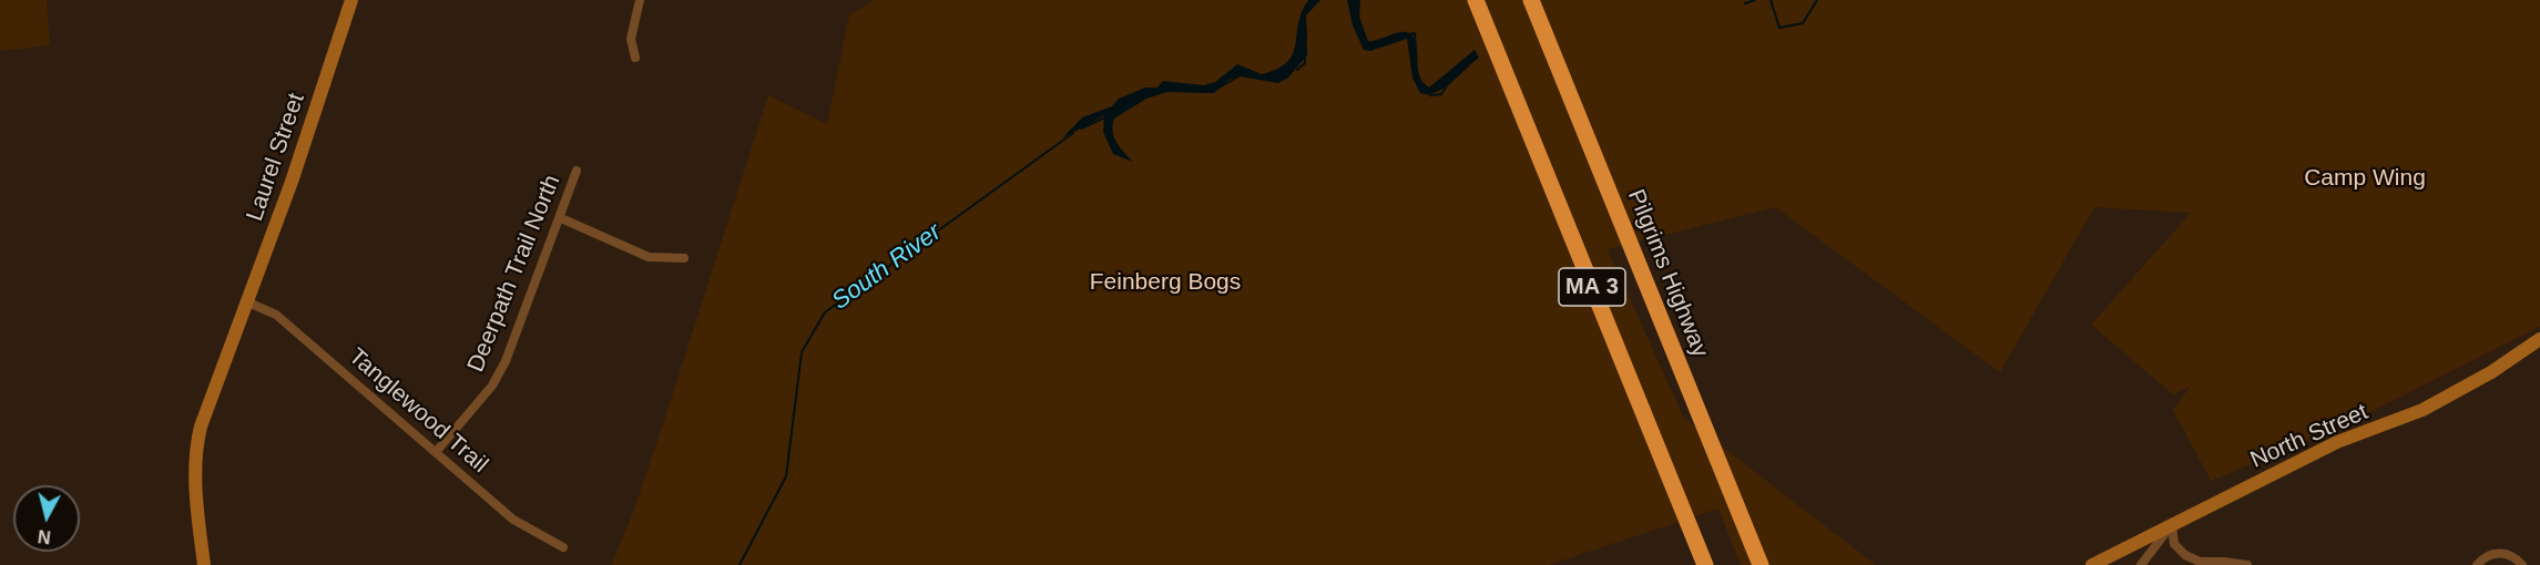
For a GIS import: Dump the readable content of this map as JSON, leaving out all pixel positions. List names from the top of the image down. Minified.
{"streets":{"highway":["Pilgrims Highway","MA 3"],"main road":["Laurel Street","North Street"],"street":["Deerpath Trail North","Tanglewood Trail"]},"crossings":[["Laurel Street","Tanglewood Trail"],["Deerpath Trail North","Tanglewood Trail"]],"water":["South River"],"parks":["Camp Wing","Feinberg Bogs"],"north":"bottom"}
